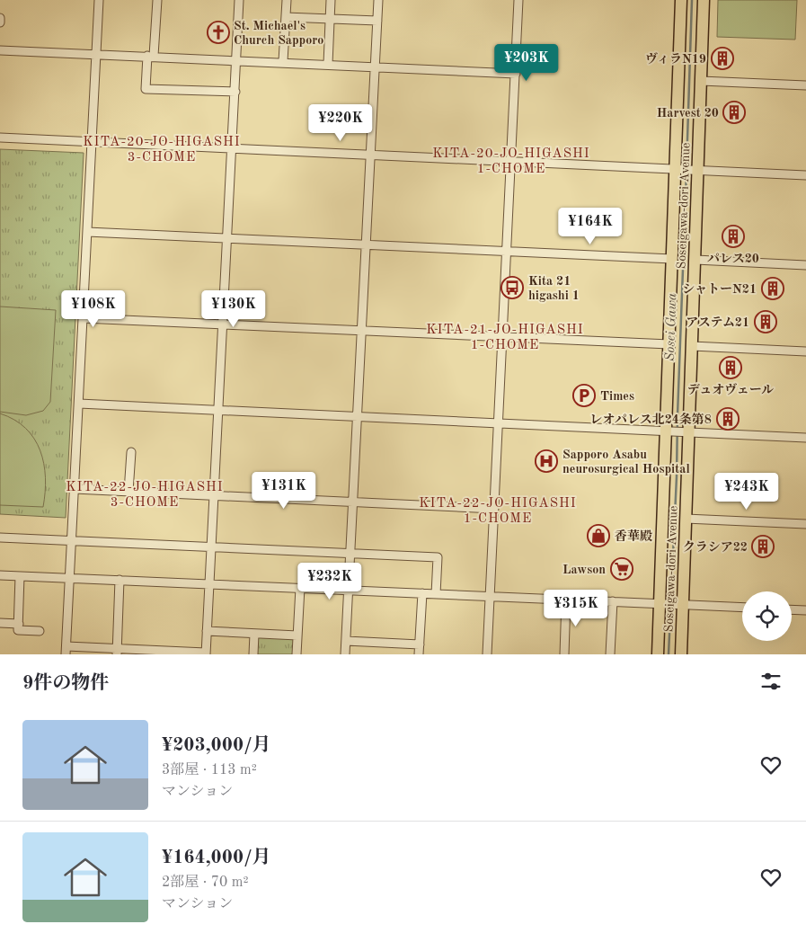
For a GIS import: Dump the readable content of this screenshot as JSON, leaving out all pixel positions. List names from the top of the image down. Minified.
{"streets":{"highway":["Soseigawa-dori Avenue"]},"districts":["KITA-20-JO-HIGASHI 3-CHOME","KITA-20-JO-HIGASHI 1-CHOME","KITA-21-JO-HIGASHI 1-CHOME","KITA-22-JO-HIGASHI 3-CHOME","KITA-22-JO-HIGASHI 1-CHOME"],"water":["Sosei Gawa"],"places":{"church":["St. Michael's Church Sapporo"],"building":["ヴィラN19","Harvest 20","パレス20","シャトーN21","アステム21","デュオヴェール","レオパレス北24条第8","クラシア22"],"bus stop":["Kita 21 higashi 1"],"parking":["Times"],"hospital":["Sapporo Asabu neurosurgical Hospital"],"shop":["香華殿"],"supermarket":["Lawson"]},"page":{"price":["¥203K","¥220K","¥164K","¥108K","¥130K","¥131K","¥243K","¥232K","¥315K"],"heading":"9件の物件","list":[{"name":"¥203,000/月","note":"3部屋 · 113 m² · マンション"},{"name":"¥164,000/月","note":"2部屋 · 70 m² · マンション"}]}}
